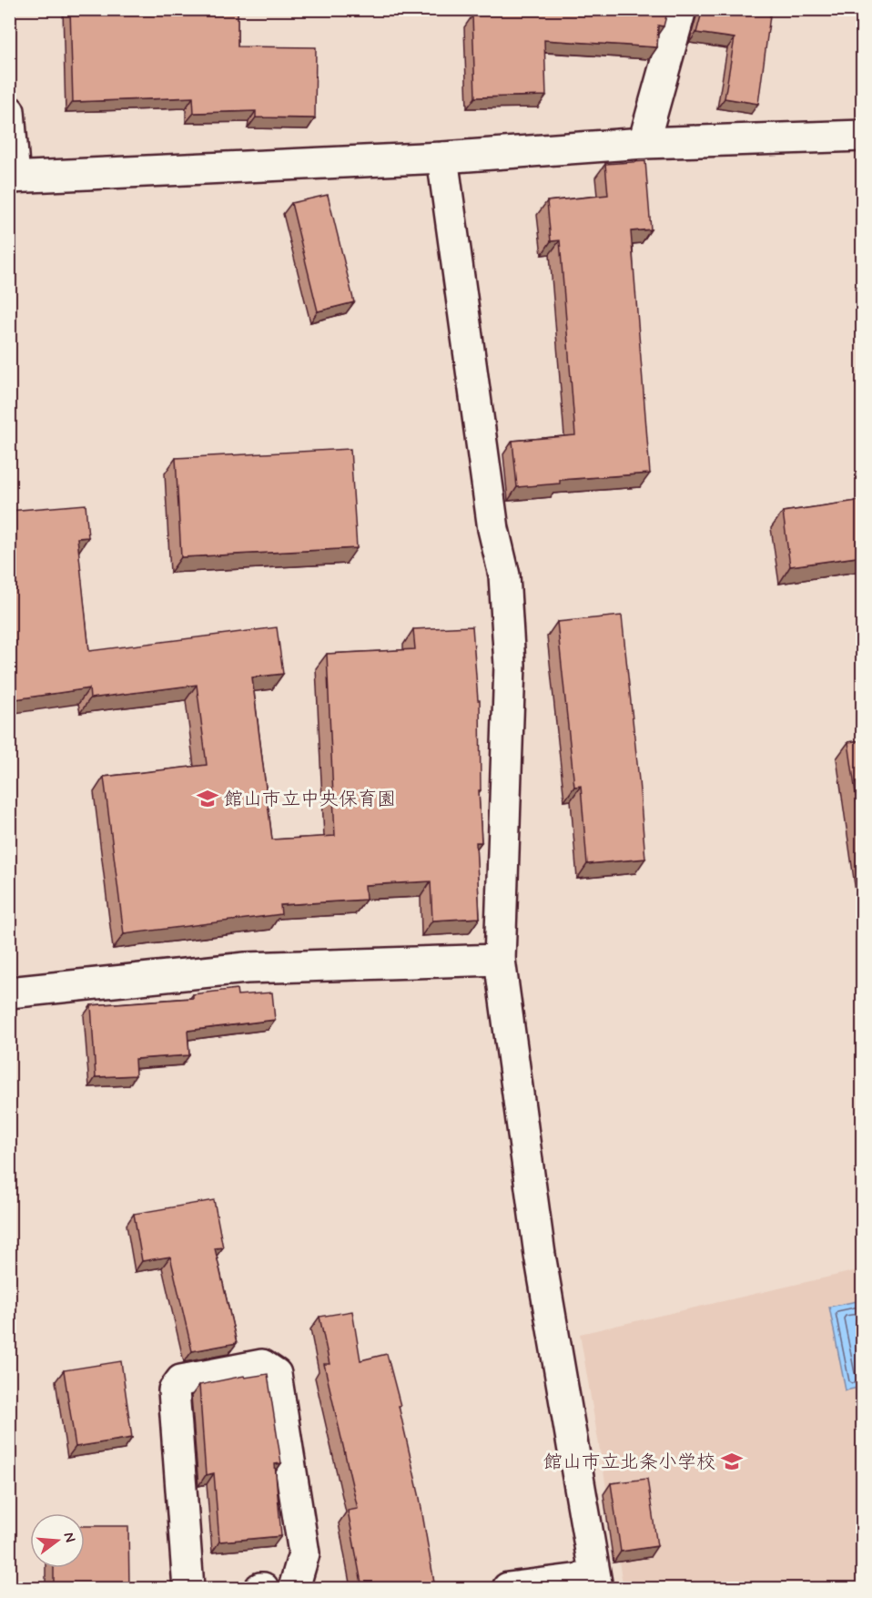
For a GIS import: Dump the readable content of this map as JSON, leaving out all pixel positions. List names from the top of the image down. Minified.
{"places":{"school or university":["館山市立中央保育園","館山市立北条小学校"]},"north":"right"}
